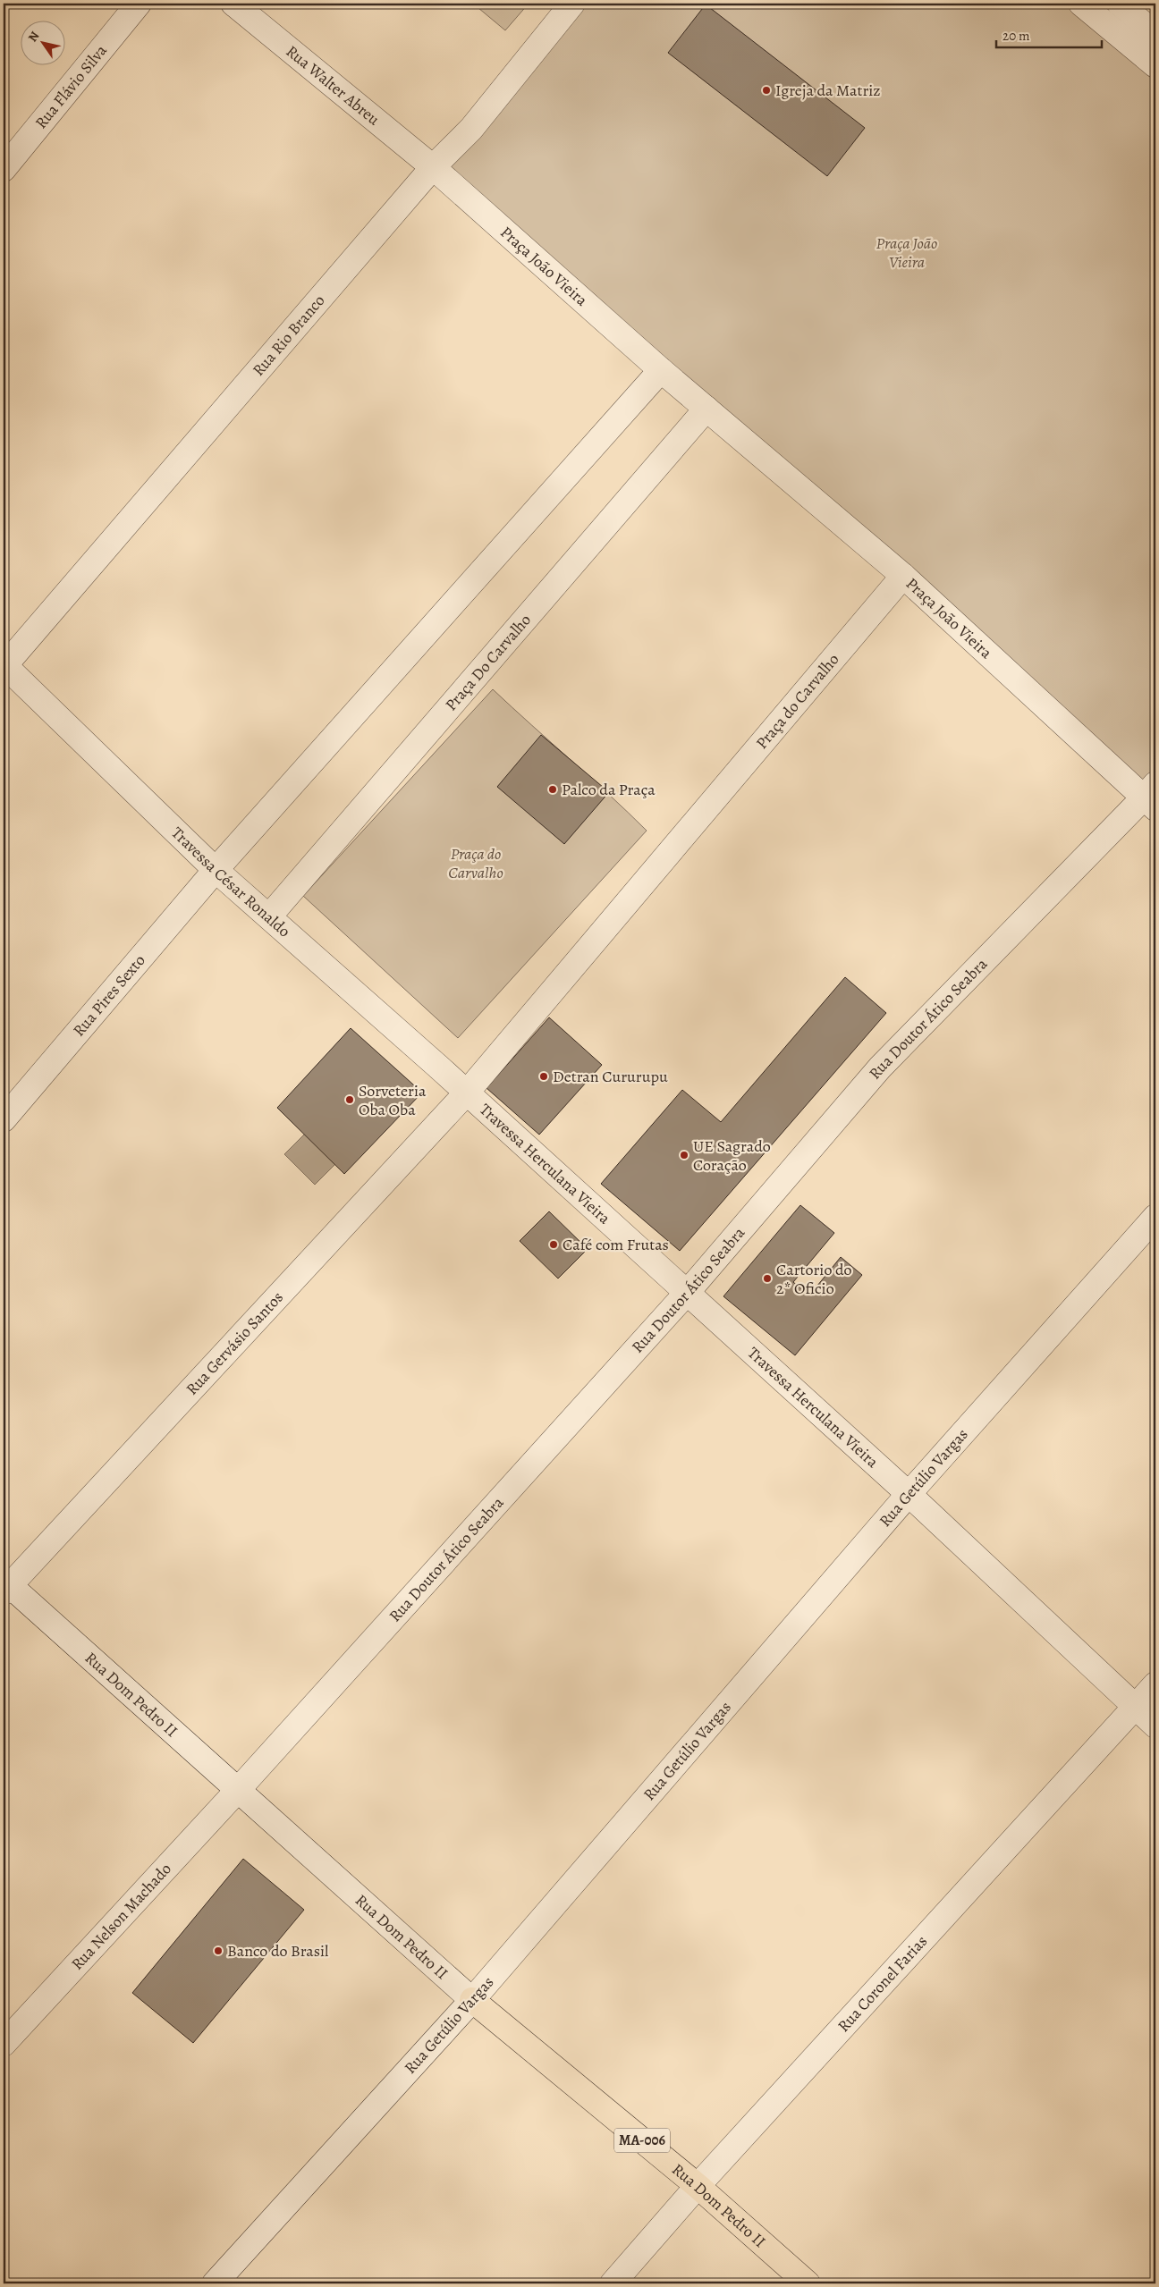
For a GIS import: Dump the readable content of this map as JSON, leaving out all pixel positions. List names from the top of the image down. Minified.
{"streets":{"main road":["Rua Dom Pedro II","MA-006"],"street":["Rua Walter Abreu","Rua Flávio Silva","Praça João Vieira","Rua Rio Branco","Praça Do Carvalho","Praça do Carvalho","Travessa César Ronaldo","Rua Pires Sexto","Rua Doutor Ático Seabra","Travessa Herculana Vieira","Rua Gervásio Santos","Rua Getúlio Vargas","Rua Nelson Machado","Rua Coronel Farias"]},"crossings":[["Rua Walter Abreu","Praça João Vieira"],["Rua Walter Abreu","Rua Rio Branco"],["Praça João Vieira","Rua Rio Branco"],["Praça João Vieira","Praça Do Carvalho"],["Praça João Vieira","Praça do Carvalho"],["Praça João Vieira","Rua Doutor Ático Seabra"],["Rua Rio Branco","Travessa César Ronaldo"],["Praça Do Carvalho","Travessa César Ronaldo"],["Praça do Carvalho","Travessa César Ronaldo"],["Praça do Carvalho","Travessa Herculana Vieira"],["Praça do Carvalho","Rua Gervásio Santos"],["Travessa César Ronaldo","Rua Pires Sexto"],["Travessa César Ronaldo","Travessa Herculana Vieira"],["Travessa César Ronaldo","Rua Gervásio Santos"],["Rua Doutor Ático Seabra","Travessa Herculana Vieira"],["Rua Doutor Ático Seabra","Rua Dom Pedro II"],["Rua Doutor Ático Seabra","Rua Nelson Machado"],["Travessa Herculana Vieira","Rua Gervásio Santos"],["Travessa Herculana Vieira","Rua Getúlio Vargas"],["Travessa Herculana Vieira","Rua Coronel Farias"],["Rua Gervásio Santos","Rua Dom Pedro II"],["Rua Getúlio Vargas","Rua Dom Pedro II"],["Rua Dom Pedro II","Rua Nelson Machado"],["Rua Dom Pedro II","Rua Coronel Farias"]],"parks":["Praça João Vieira","Praça do Carvalho"],"places":["Igreja da Matriz","Palco da Praça","Detran Cururupu","Sorveteria Oba Oba","UE Sagrado Coração","Café com Frutas","Cartorio do 2* Oficio","Banco do Brasil"],"scale_bar":"20 m","north":"top left"}
